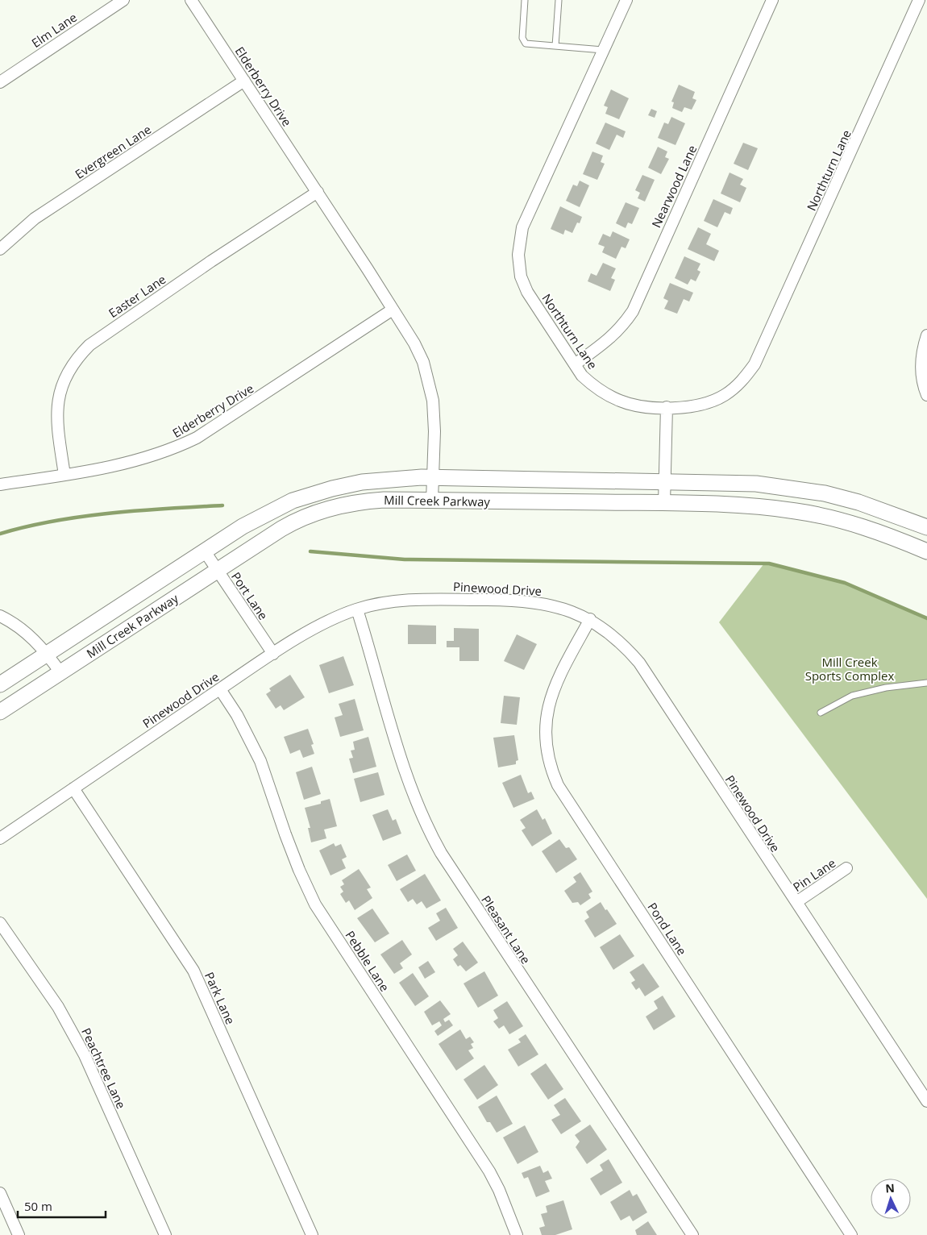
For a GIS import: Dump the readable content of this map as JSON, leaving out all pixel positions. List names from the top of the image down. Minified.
{"streets":{"main road":["Mill Creek Parkway"],"street":["Elm Lane","Elderberry Drive","Evergreen Lane","Northturn Lane","Nearwood Lane","Easter Lane","Pinewood Drive","Port Lane","Pin Lane","Pond Lane","Pleasant Lane","Pebble Lane","Park Lane","Peachtree Lane"]},"crossings":[["Elderberry Drive","Evergreen Lane"],["Elderberry Drive","Easter Lane"],["Elderberry Drive","Mill Creek Parkway"],["Northturn Lane","Nearwood Lane"],["Mill Creek Parkway","Port Lane"],["Pinewood Drive","Port Lane"],["Pinewood Drive","Pin Lane"],["Pinewood Drive","Pond Lane"],["Pinewood Drive","Pleasant Lane"],["Pinewood Drive","Pebble Lane"],["Pinewood Drive","Park Lane"]],"parks":["Mill Creek Sports Complex"],"scale_bar":"50 m","north":"top"}
